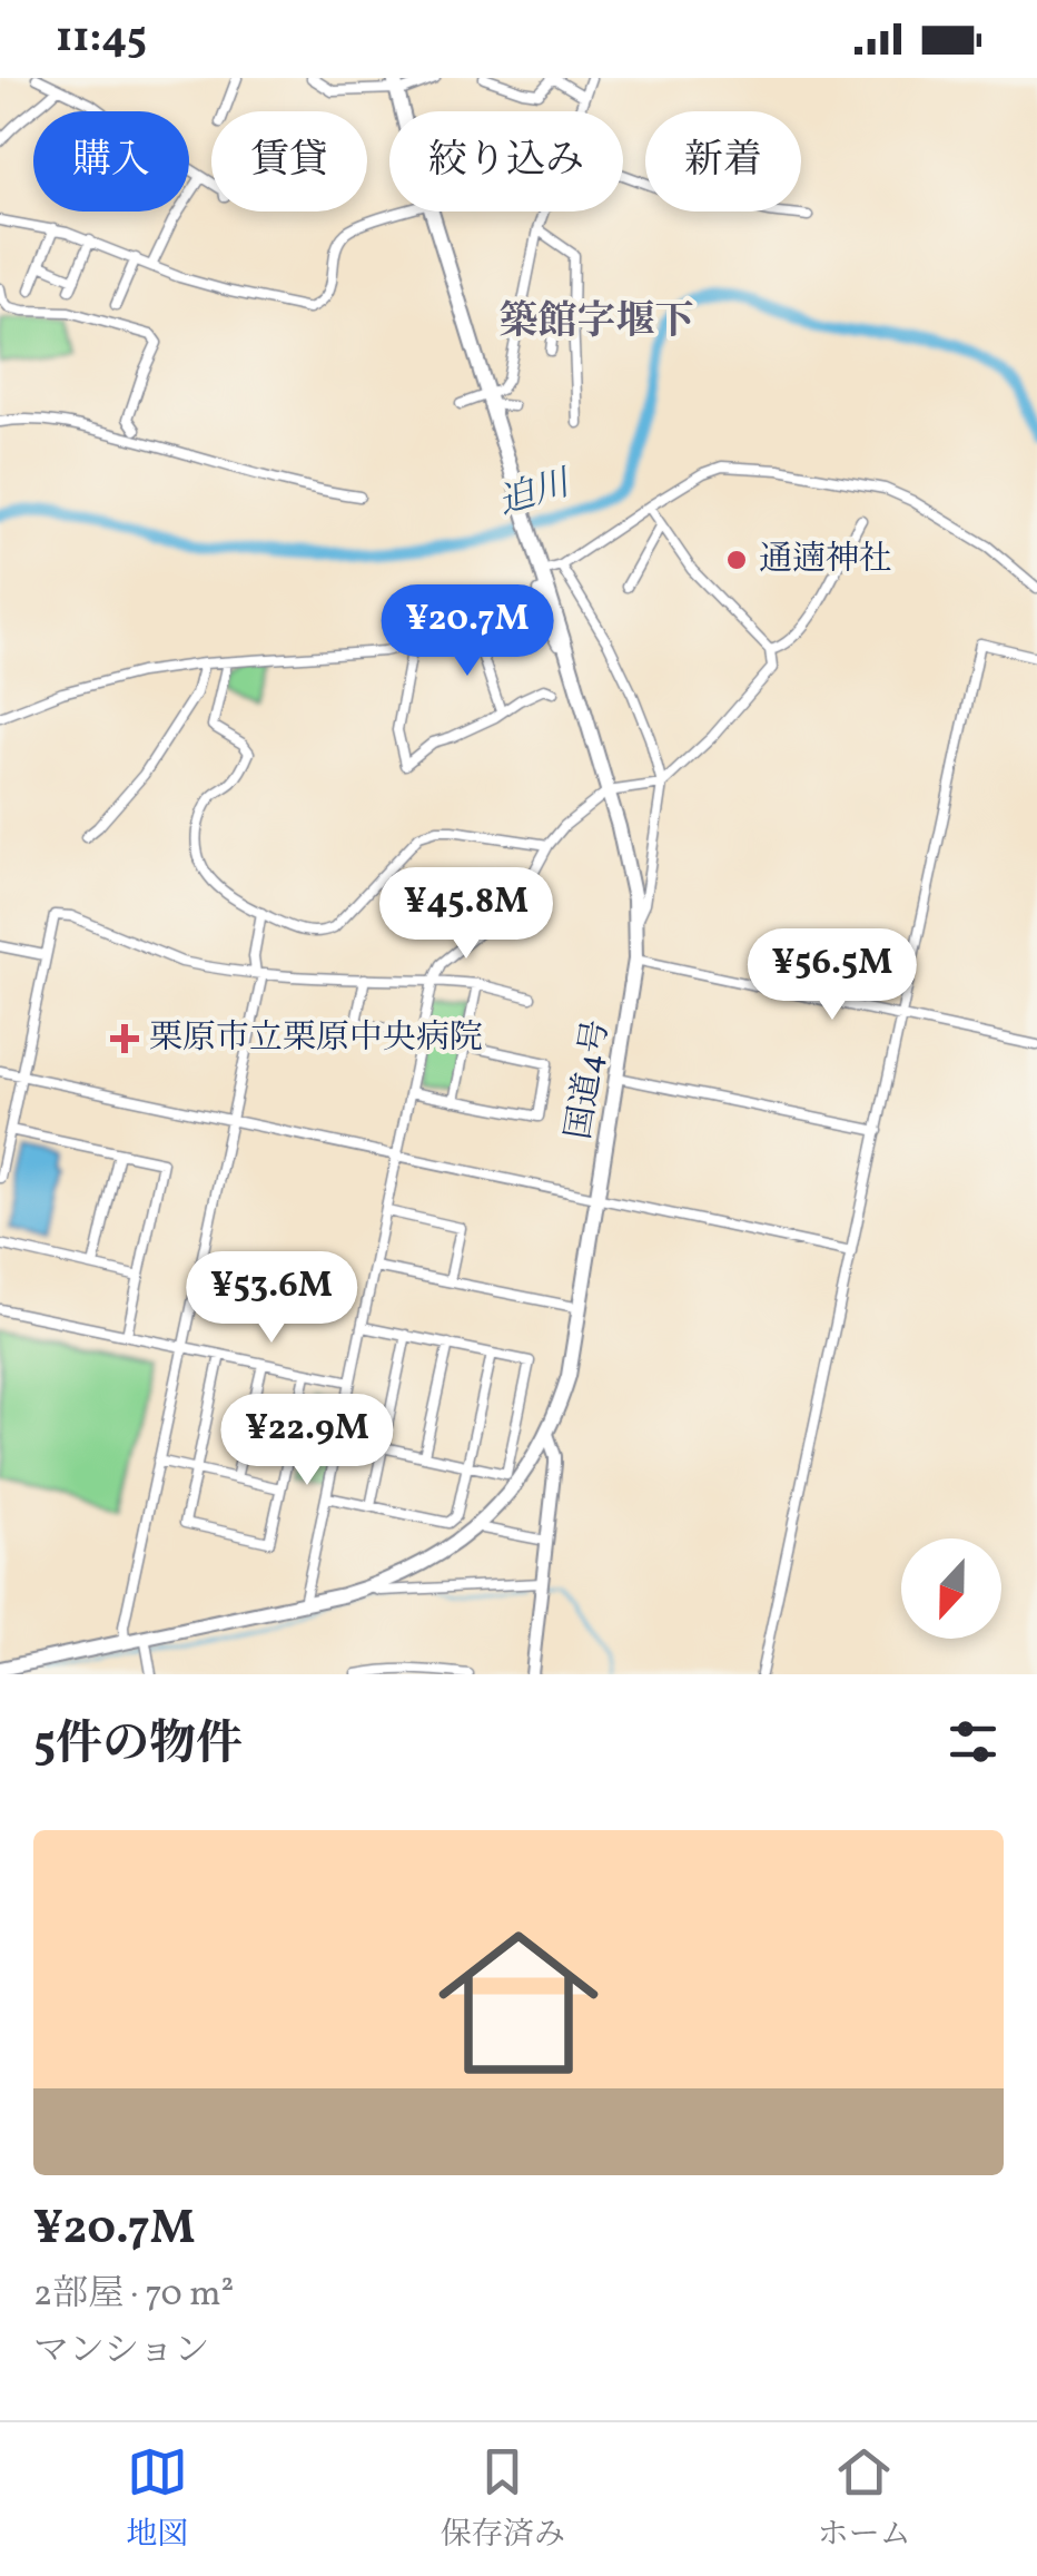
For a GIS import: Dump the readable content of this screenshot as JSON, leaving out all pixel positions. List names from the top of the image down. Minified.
{"streets":{"highway":["国道4号"]},"districts":["築館字堰下"],"water":["迫川"],"places":{"other":["通遖神社"],"health":["栗原市立栗原中央病院"]},"north":"bottom","page":{"status":"11:45","chip":["購入","賃貸","絞り込み","新着"],"price":["¥20.7M","¥45.8M","¥56.5M","¥53.6M","¥22.9M"],"heading":"5件の物件","list":[{"name":"¥20.7M","note":"2部屋 · 70 m² · マンション"}],"tabs":["地図","保存済み","ホーム"]}}
